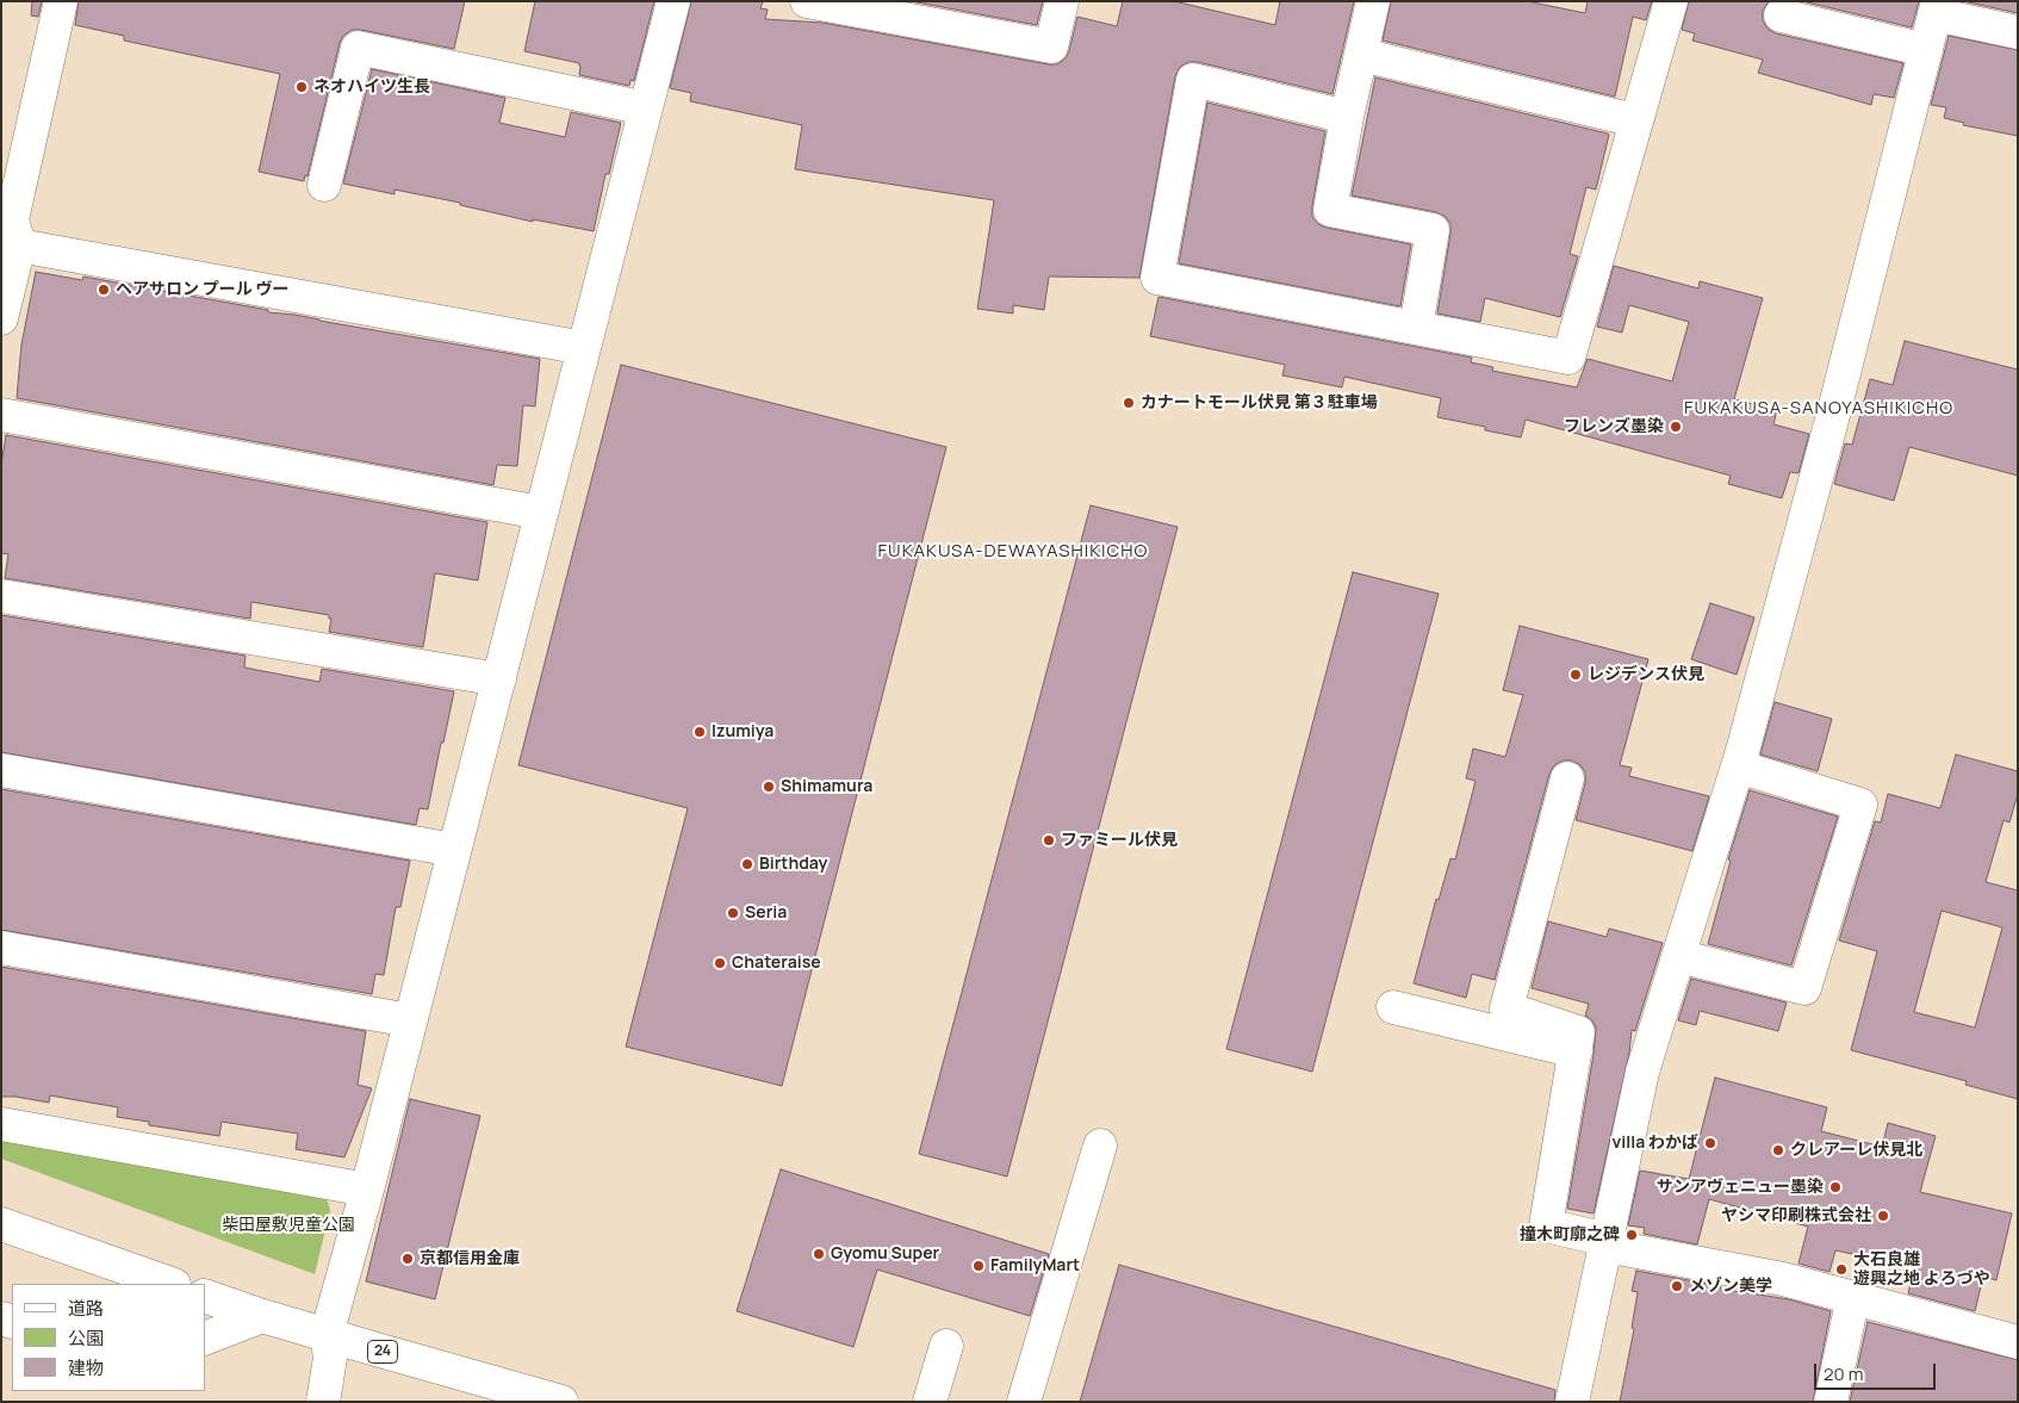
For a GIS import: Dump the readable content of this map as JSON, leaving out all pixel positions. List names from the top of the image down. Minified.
{"streets":{"main road":["24"]},"districts":["FUKAKUSA-SANOYASHIKICHO","FUKAKUSA-DEWAYASHIKICHO"],"parks":["柴田屋敷児童公園"],"places":["ネオハイツ生長","ヘアサロン プール ヴー","カナートモール伏見 第３駐車場","フレンズ墨染","レジデンス伏見","Izumiya","Shimamura","ファミール伏見","Birthday","Seria","Chateraise","villa わかば","クレアーレ伏見北","サンアヴェニュー墨染","ヤシマ印刷株式会社","撞木町廓之碑","Gyomu Super","京都信用金庫","FamilyMart","大石良雄 遊興之地 よろづや","メゾン美学"],"legend":["道路","公園","建物"],"scale_bar":"20 m"}
